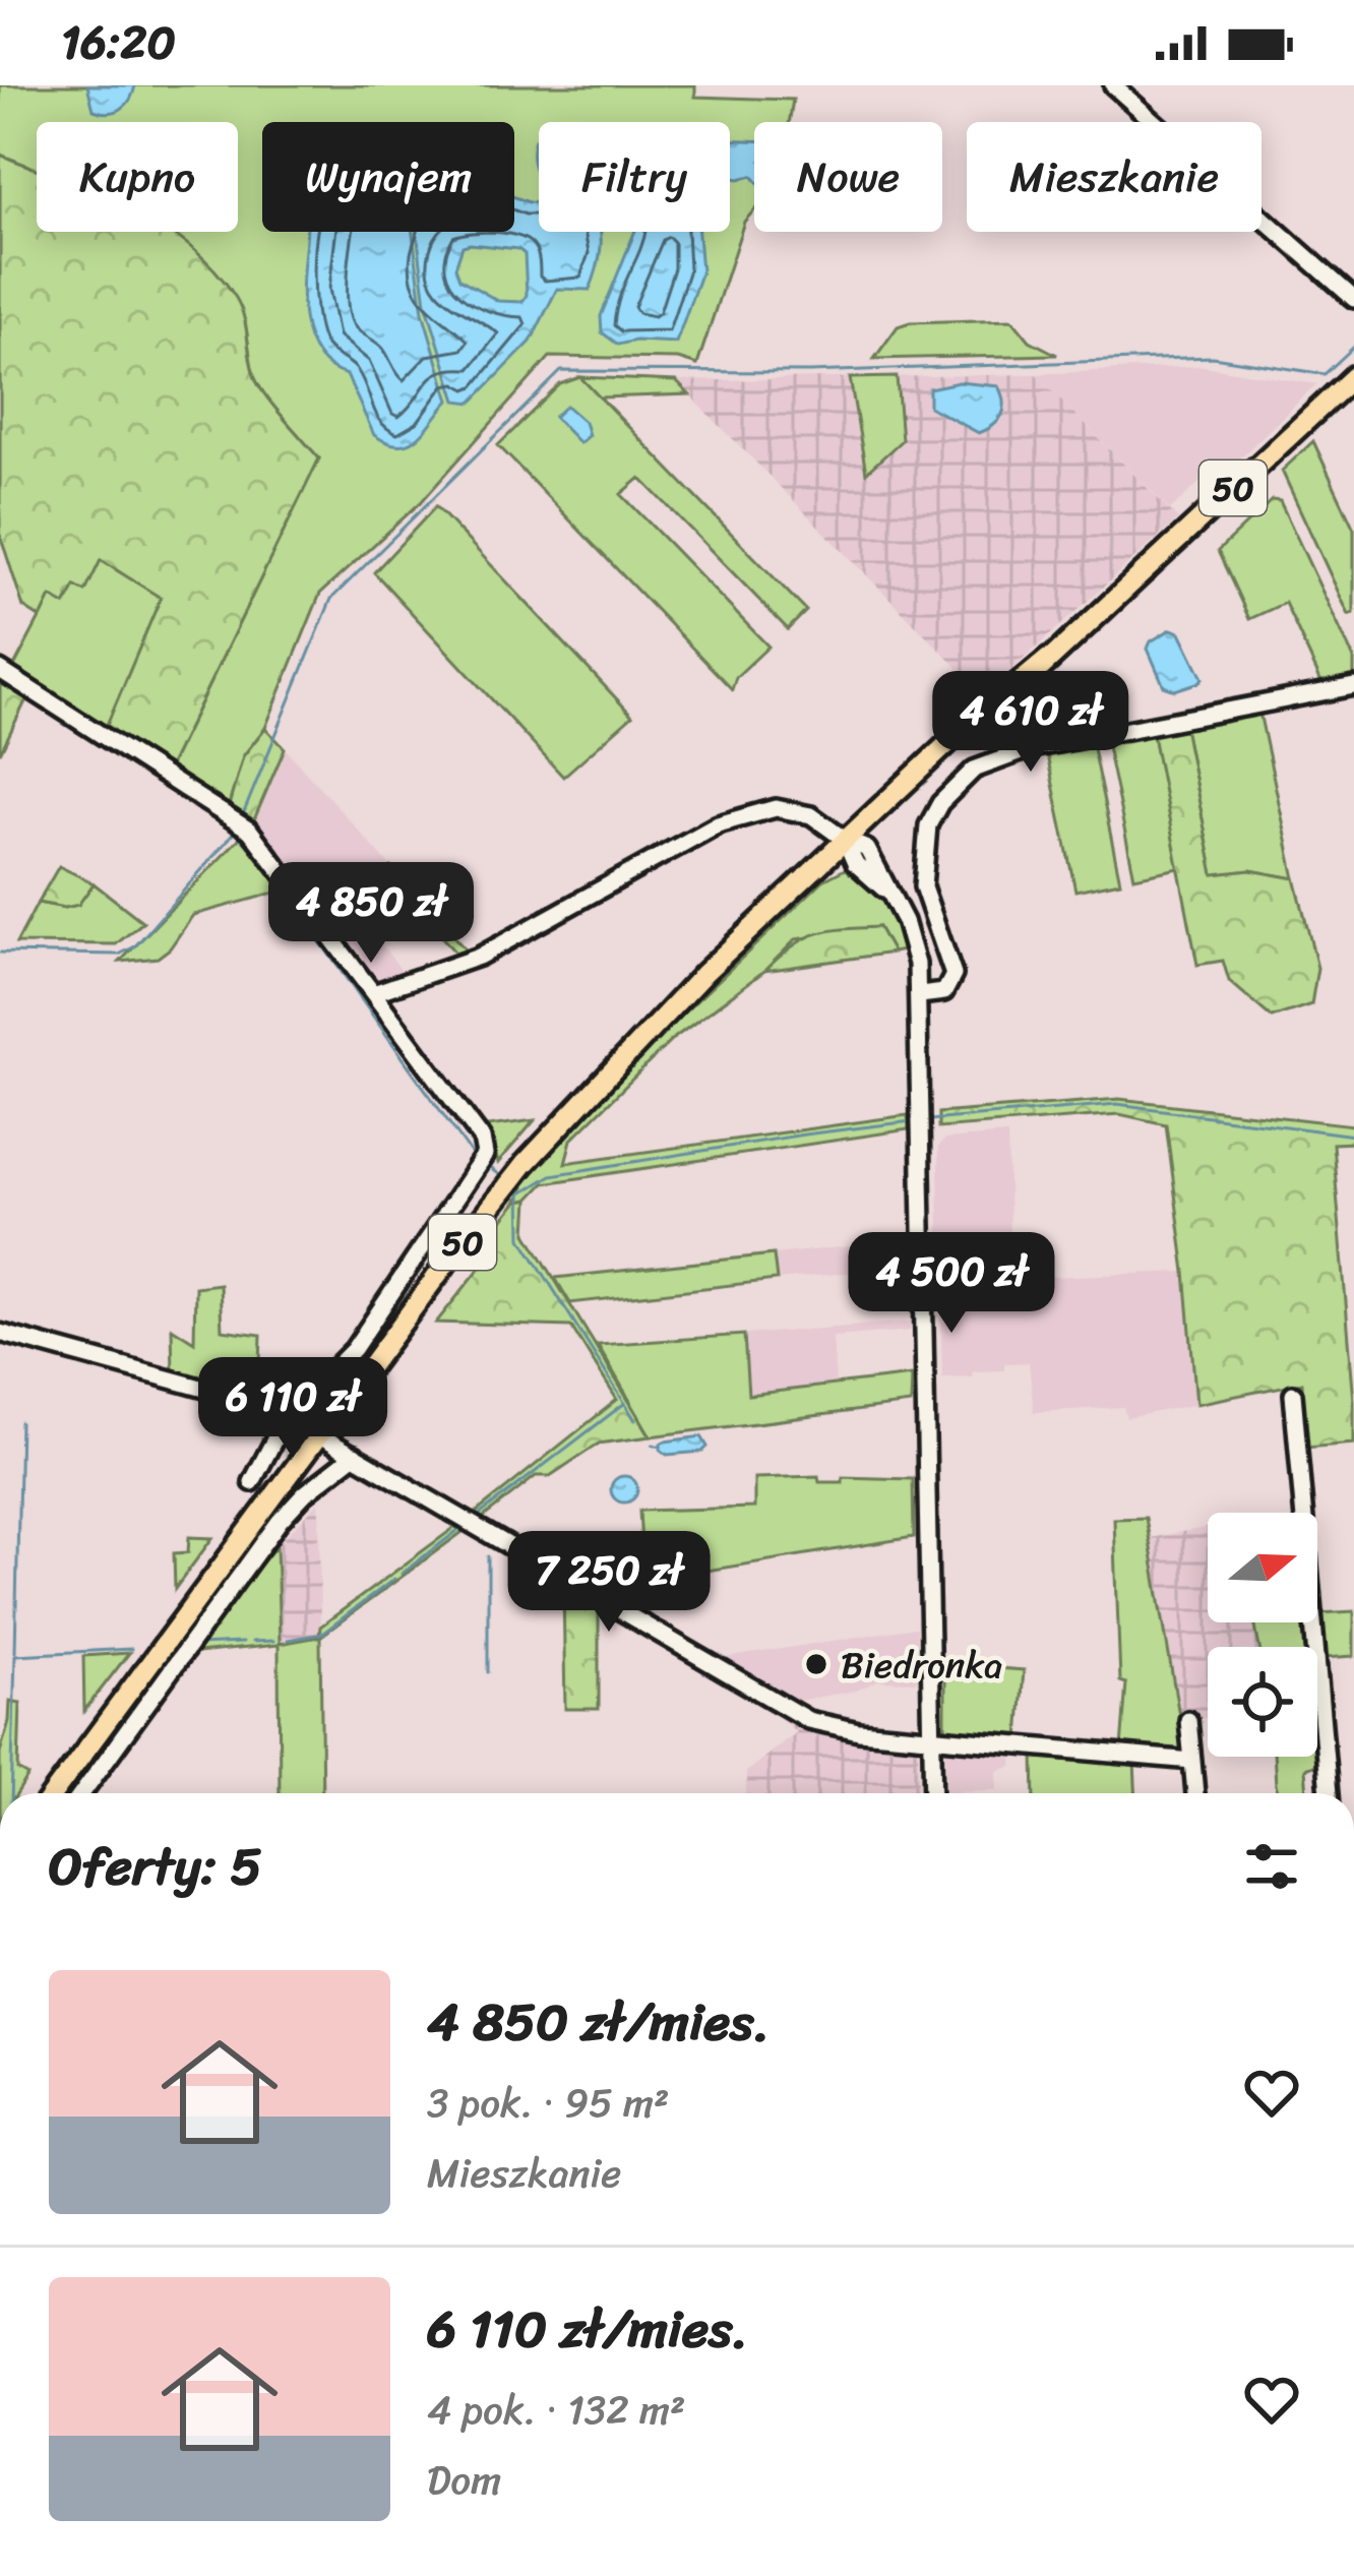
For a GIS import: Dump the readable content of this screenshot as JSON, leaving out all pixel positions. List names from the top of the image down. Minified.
{"streets":{"main road":["50"]},"places":["Biedronka"],"north":"right","page":{"status":"16:20","chip":["Kupno","Wynajem","Filtry","Nowe","Mieszkanie"],"price":["4 610 zł","4 850 zł","4 500 zł","6 110 zł","7 250 zł"],"heading":"Oferty: 5","list":[{"name":"4 850 zł/mies.","note":"3 pok. · 95 m² · Mieszkanie"},{"name":"6 110 zł/mies.","note":"4 pok. · 132 m² · Dom"}]}}
